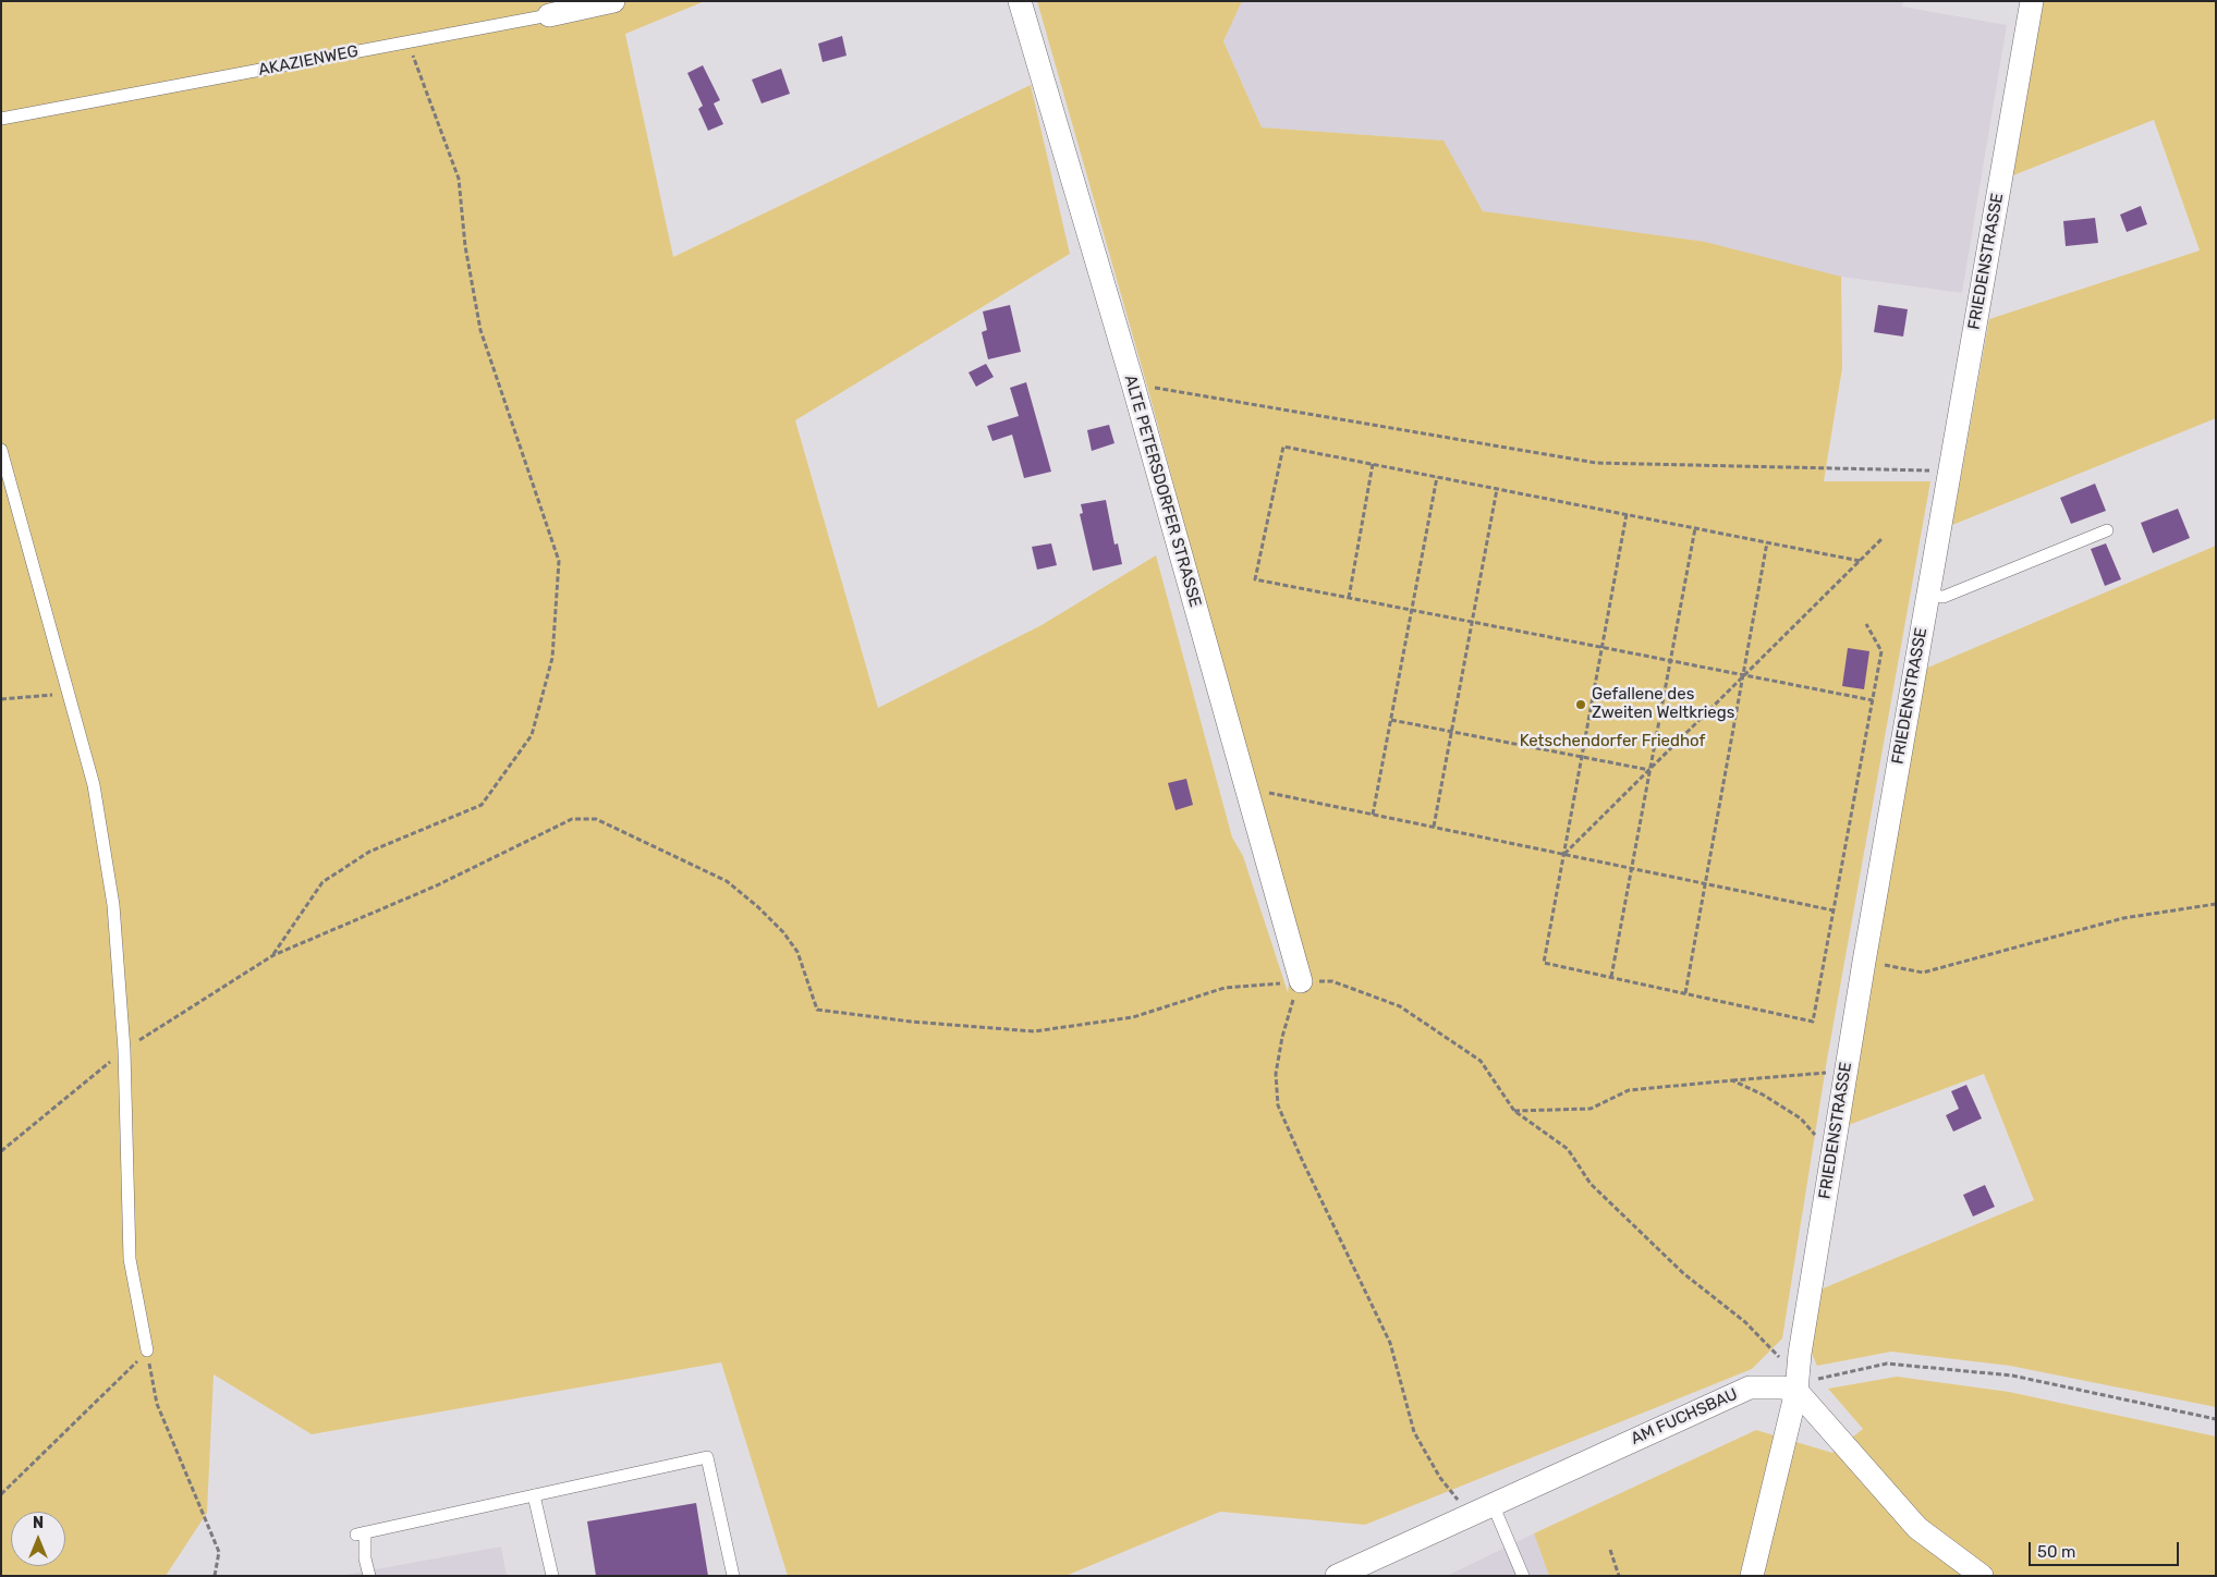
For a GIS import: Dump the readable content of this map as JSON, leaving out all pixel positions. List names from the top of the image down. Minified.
{"streets":{"street":["AKAZIENWEG","FRIEDENSTRASSE","ALTE PETERSDORFER STRASSE","AM FUCHSBAU"]},"crossings":[["FRIEDENSTRASSE","AM FUCHSBAU"]],"parks":["Ketschendorfer Friedhof"],"places":["Gefallene des Zweiten Weltkriegs"],"scale_bar":"50 m","north":"top"}
